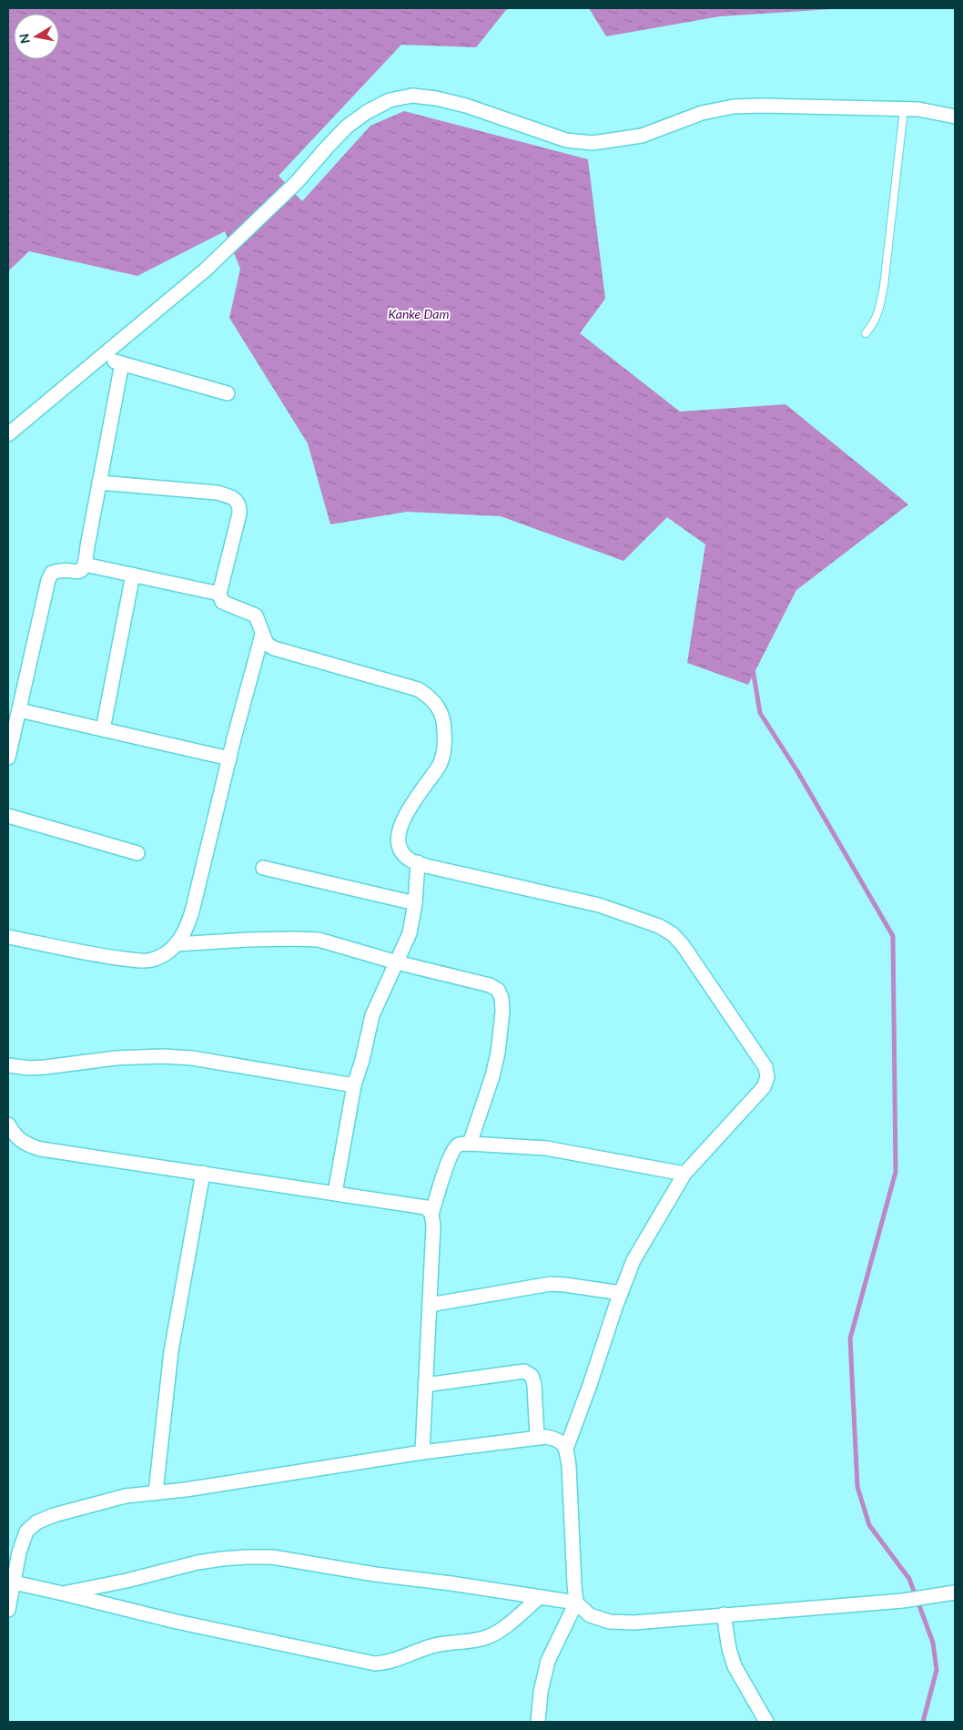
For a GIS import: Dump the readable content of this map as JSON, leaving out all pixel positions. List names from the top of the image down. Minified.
{"water":["Kanke Dam"],"north":"left"}
